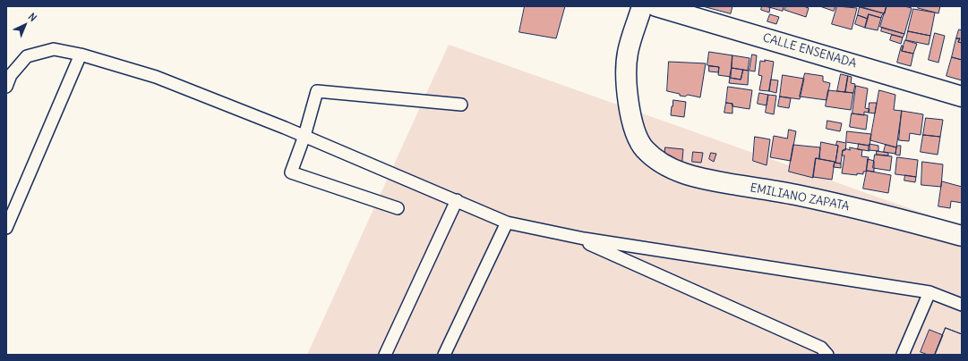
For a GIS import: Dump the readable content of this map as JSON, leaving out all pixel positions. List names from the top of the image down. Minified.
{"streets":{"street":["CALLE ENSENADA","EMILIANO ZAPATA"]},"north":"top right"}
